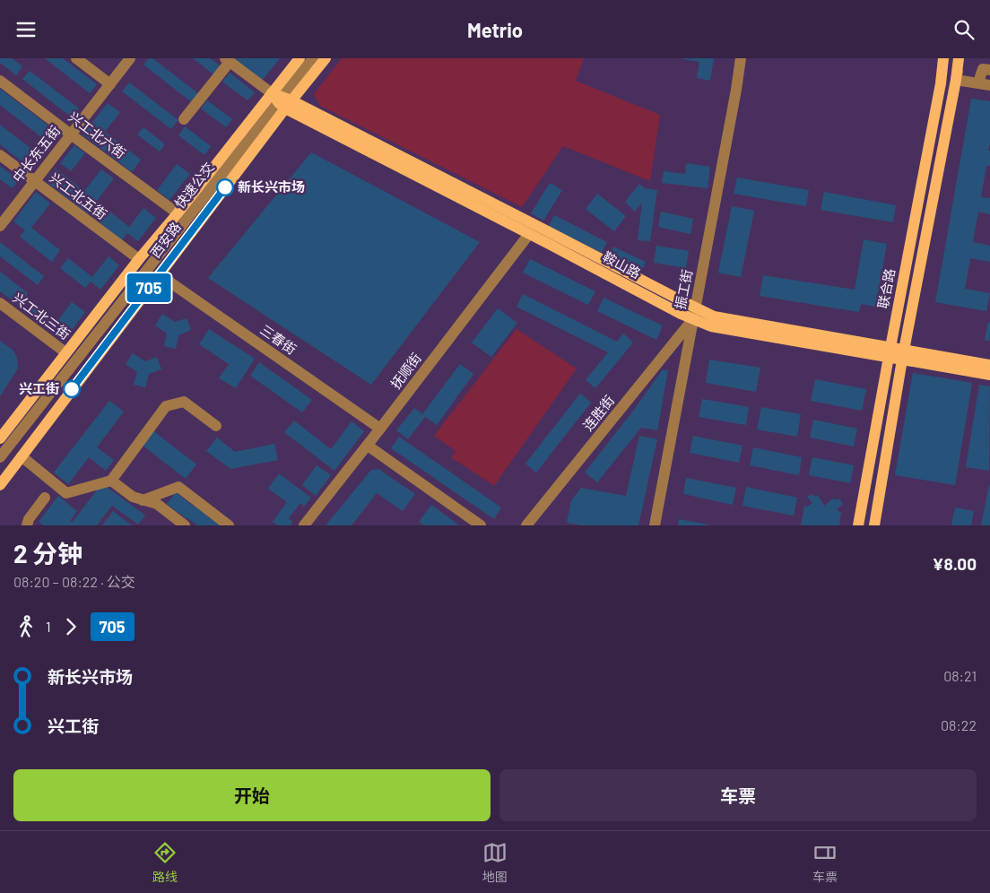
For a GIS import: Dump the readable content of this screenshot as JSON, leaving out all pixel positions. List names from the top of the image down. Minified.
{"streets":{"main road":["西安路","鞍山路","联合路"],"street":["兴工北六街","中长东五街","快速公交","兴工北五街","振工街","兴工北三街","三春街","抚顺街","连胜街"]},"crossings":[["兴工北六街","中长东五街"],["兴工北六街","西安路"],["中长东五街","兴工北五街"],["快速公交","西安路"],["快速公交","鞍山路"],["兴工北五街","西安路"],["西安路","鞍山路"],["西安路","兴工北三街"],["西安路","三春街"],["鞍山路","联合路"],["鞍山路","振工街"],["鞍山路","抚顺街"],["鞍山路","连胜街"],["振工街","连胜街"],["三春街","抚顺街"]],"places":["新长兴市场","兴工街"],"lines":["bus line 705"],"page":{"header":"Metrio","on_map":"705","heading":["2 分钟","08:20 – 08:22 · 公交","¥8.00"],"legs":["1","705"],"list":[{"name":"新长兴市场","value":"08:21"},{"name":"兴工街","value":"08:22"}],"buttons":["开始","车票"],"tabs":["路线","地图","车票"]}}
